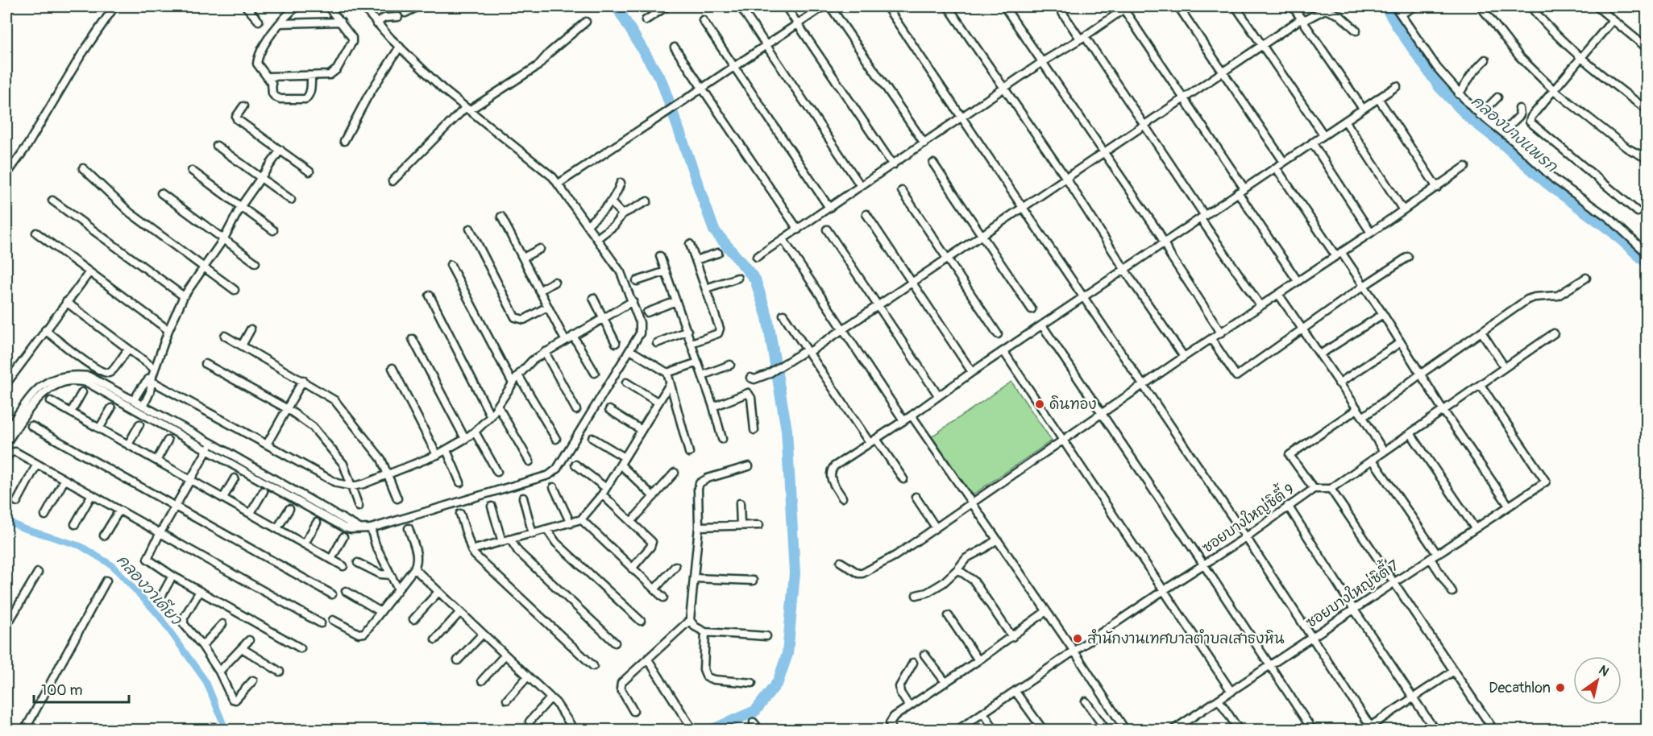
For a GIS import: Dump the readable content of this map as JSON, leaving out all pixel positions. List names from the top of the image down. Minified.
{"streets":{"street":["ซอยบางใหญ่ซิตี้ 9","ซอยบางใหญ่ซิตี้ 7"]},"water":["คลองบางแพรก","คลองวาเดียว"],"places":["ดินทอง","สำนักงานเทศบาลตำบลเสาธงหิน","Decathlon"],"scale_bar":"100 m","north":"top right"}
